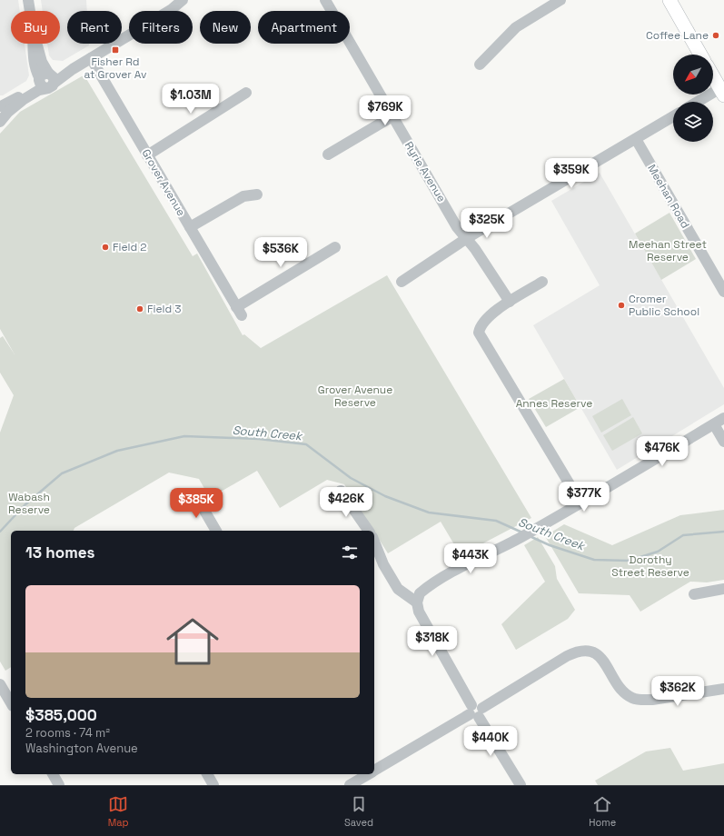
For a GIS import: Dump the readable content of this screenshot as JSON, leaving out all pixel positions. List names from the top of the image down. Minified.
{"streets":{"street":["Ryrie Avenue","Grover Avenue","Meehan Road"]},"water":["South Creek"],"parks":["Meehan Street Reserve","Grover Avenue Reserve","Annes Reserve","Wabash Reserve","Dorothy Street Reserve"],"places":{"other":["Coffee Lane","Field 2","Cromer Public School","Field 3"],"transit":["Fisher Rd at Grover Av"]},"north":"bottom left","page":{"chip":["Buy","Rent","Filters","New","Apartment"],"price":["$1.03M","$769K","$359K","$325K","$536K","$476K","$377K","$426K","$385K","$443K","$318K","$362K","$440K"],"heading":"13 homes","list":[{"name":"$385,000","note":"2 rooms · 74 m² · Washington Avenue"}],"tabs":["Map","Saved","Home"]}}
